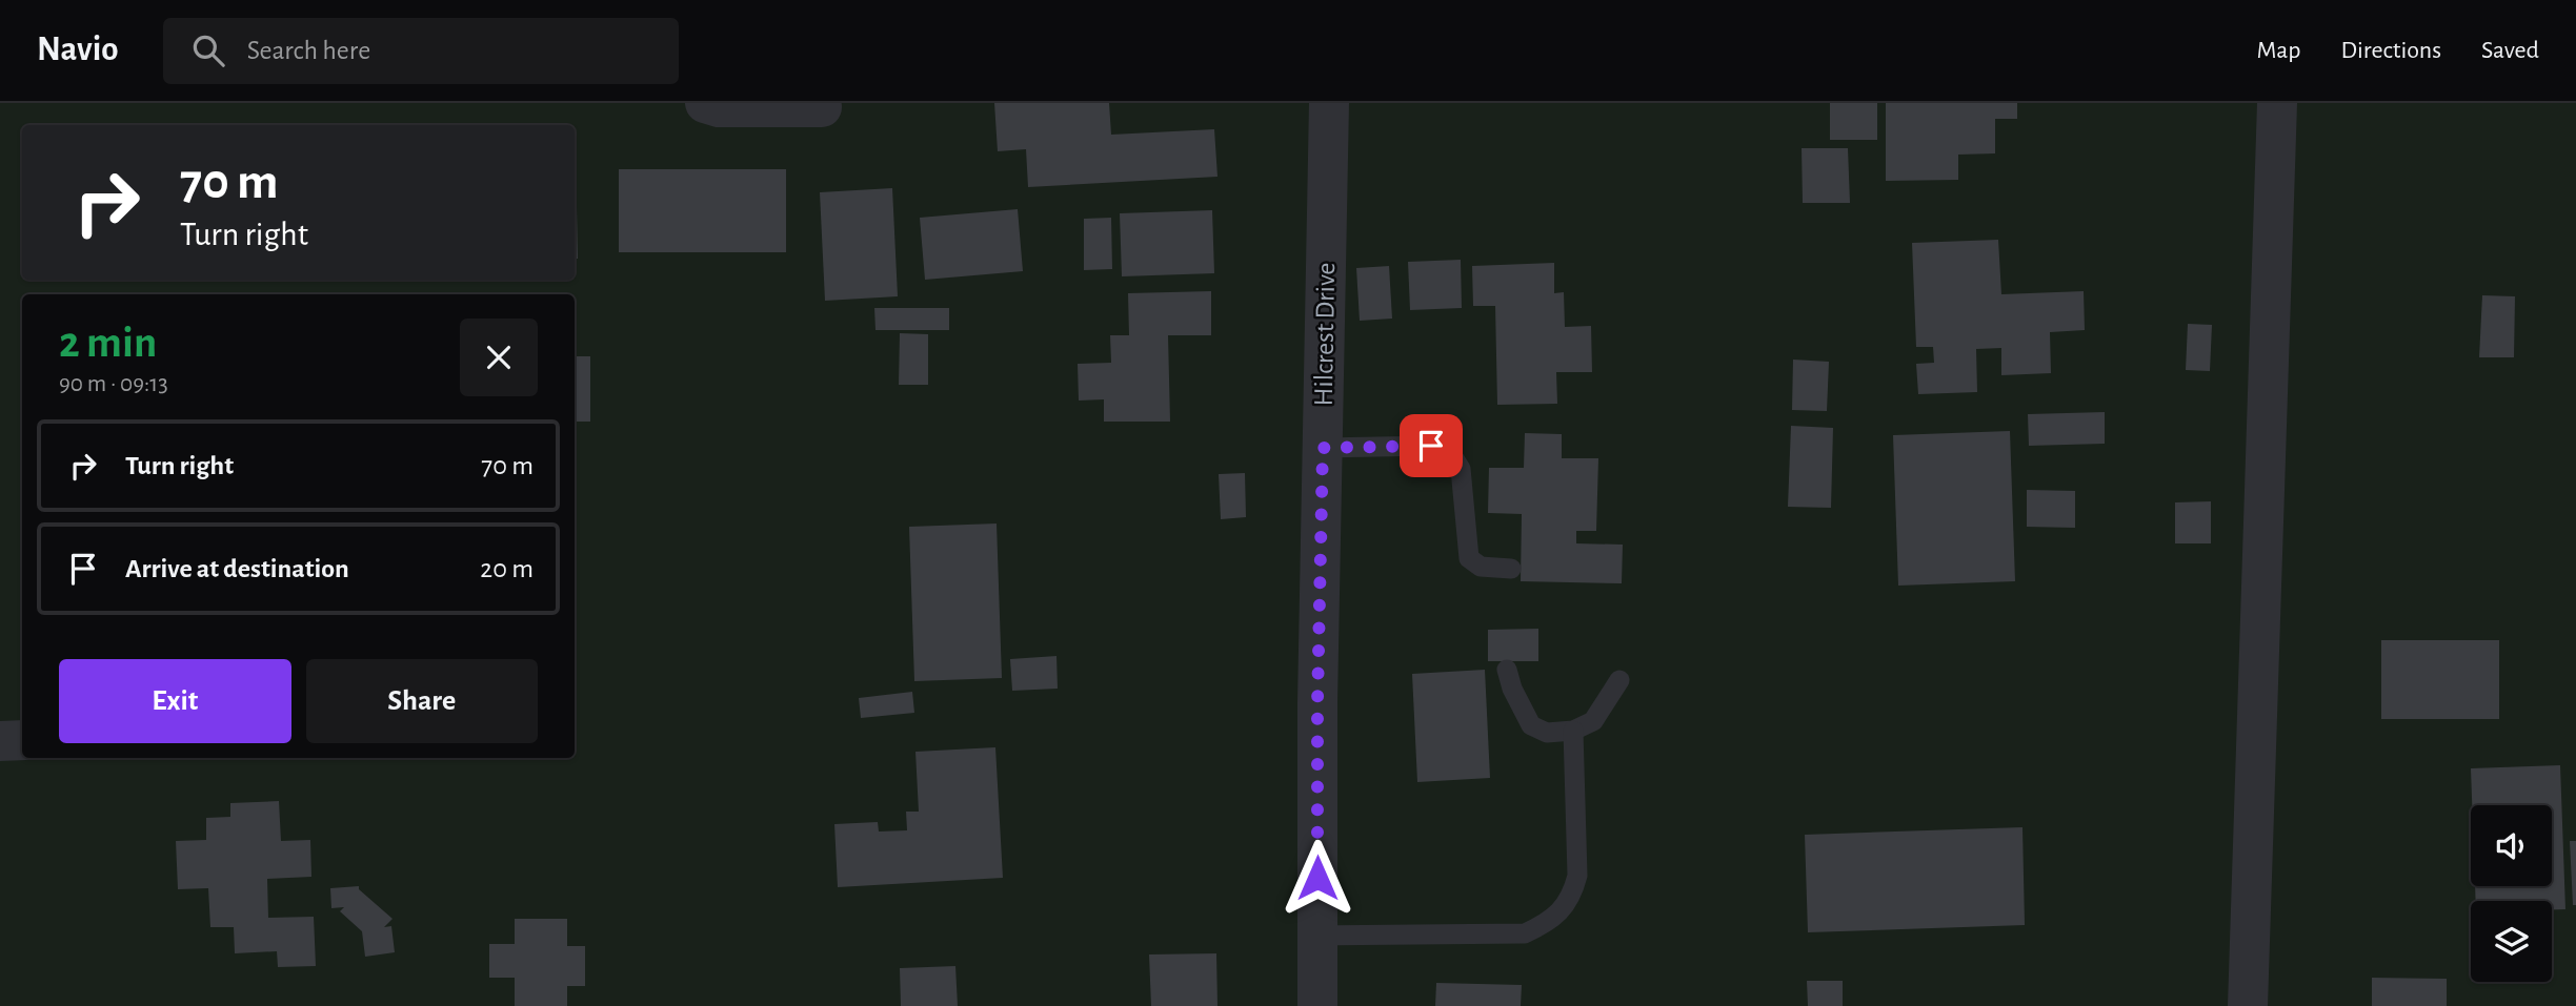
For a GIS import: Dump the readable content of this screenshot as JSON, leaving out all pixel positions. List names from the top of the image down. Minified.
{"streets":{"street":["Hilcrest Drive"]},"page":{"header":"Navio","search":"Search here","nav":["Map","Directions","Saved"],"turn":["70 m","Turn right"],"heading":["2 min","90 m · 09:13"],"list":[{"name":"Turn right","value":"70 m"},{"name":"Arrive at destination","value":"20 m"}],"buttons":["Exit","Share"]}}
